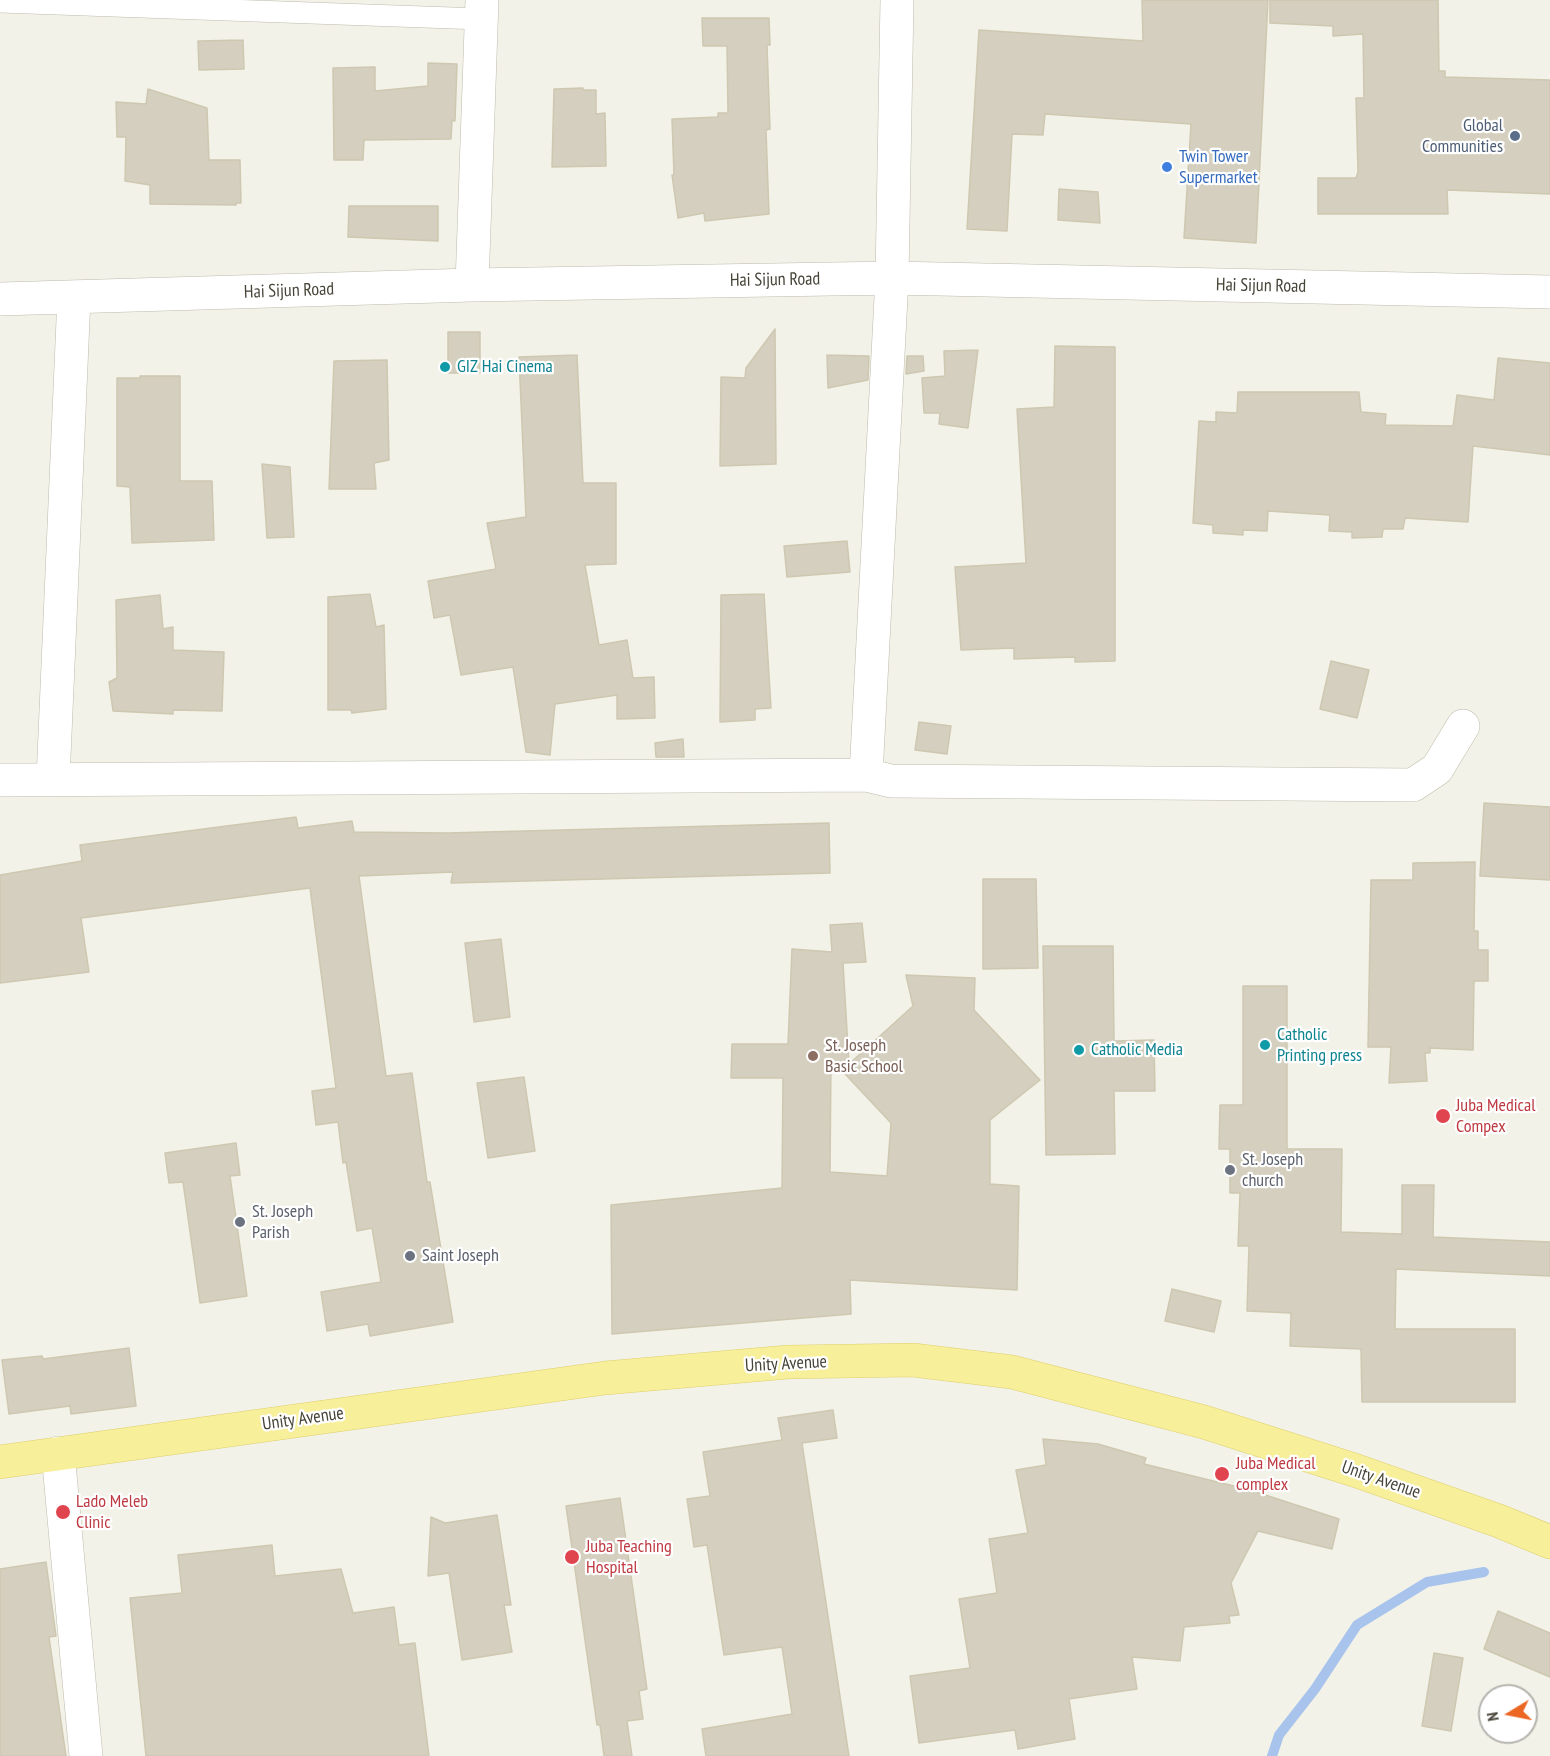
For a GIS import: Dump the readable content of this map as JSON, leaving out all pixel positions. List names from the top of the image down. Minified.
{"streets":{"main road":["Unity Avenue"],"street":["Hai Sijun Road"]},"places":["Global Communities","Twin Tower Supermarket","GIZ Hai Cinema","Catholic Printing press","Catholic Media","St. Joseph Basic School","Juba Medical Compex","St. Joseph church","St. Joseph Parish","Saint Joseph","Juba Medical complex","Lado Meleb Clinic","Juba Teaching Hospital"],"north":"left"}
